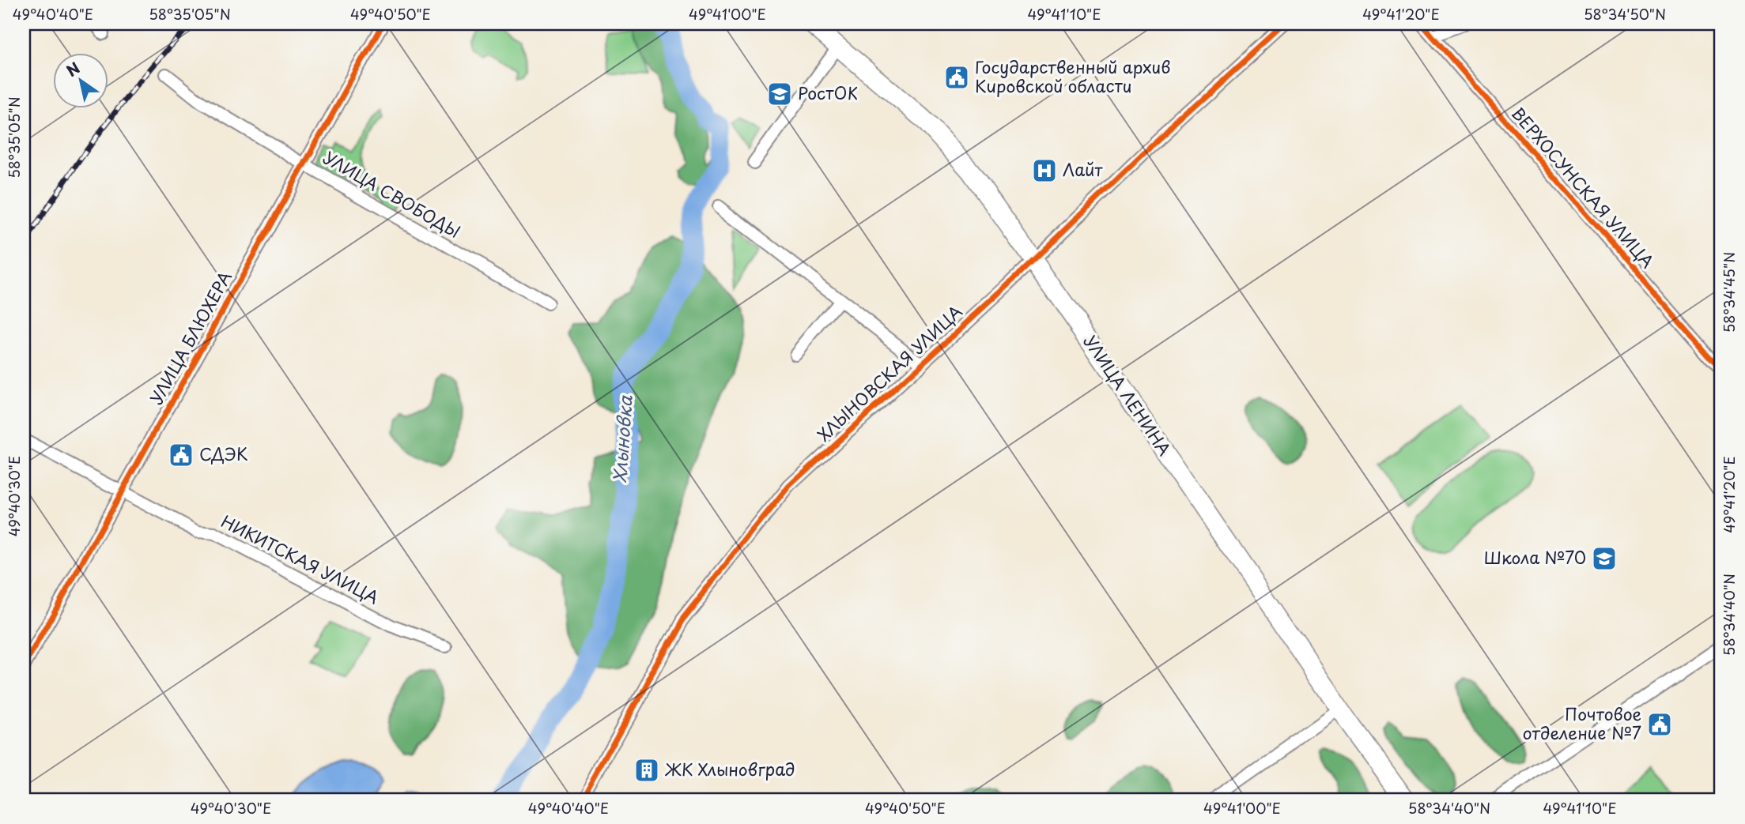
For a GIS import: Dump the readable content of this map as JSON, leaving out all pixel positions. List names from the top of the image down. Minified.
{"streets":{"main road":["УЛИЦА ЛЕНИНА"],"street":["ВЕРХОСУНСКАЯ УЛИЦА","УЛИЦА СВОБОДЫ","УЛИЦА БЛЮХЕРА","ХЛЫНОВСКАЯ УЛИЦА","НИКИТСКАЯ УЛИЦА"]},"crossings":[["УЛИЦА СВОБОДЫ","УЛИЦА БЛЮХЕРА"],["УЛИЦА БЛЮХЕРА","НИКИТСКАЯ УЛИЦА"],["ХЛЫНОВСКАЯ УЛИЦА","УЛИЦА ЛЕНИНА"]],"water":["Хлыновка"],"places":{"public building":["Государственный архив Кировской области","СДЭК","Почтовое отделение №7"],"school or university":["РостОК","Школа №70"],"hospital":["Лайт"],"building":["ЖК Хлыновград"]},"north":"top left","coordinates":["49°40'40\"E","58°35'05\"N","49°40'50\"E","49°41'00\"E","49°41'10\"E","49°41'20\"E","58°34'50\"N","58°34'45\"N","49°40'30\"E","58°34'40\"N"]}
